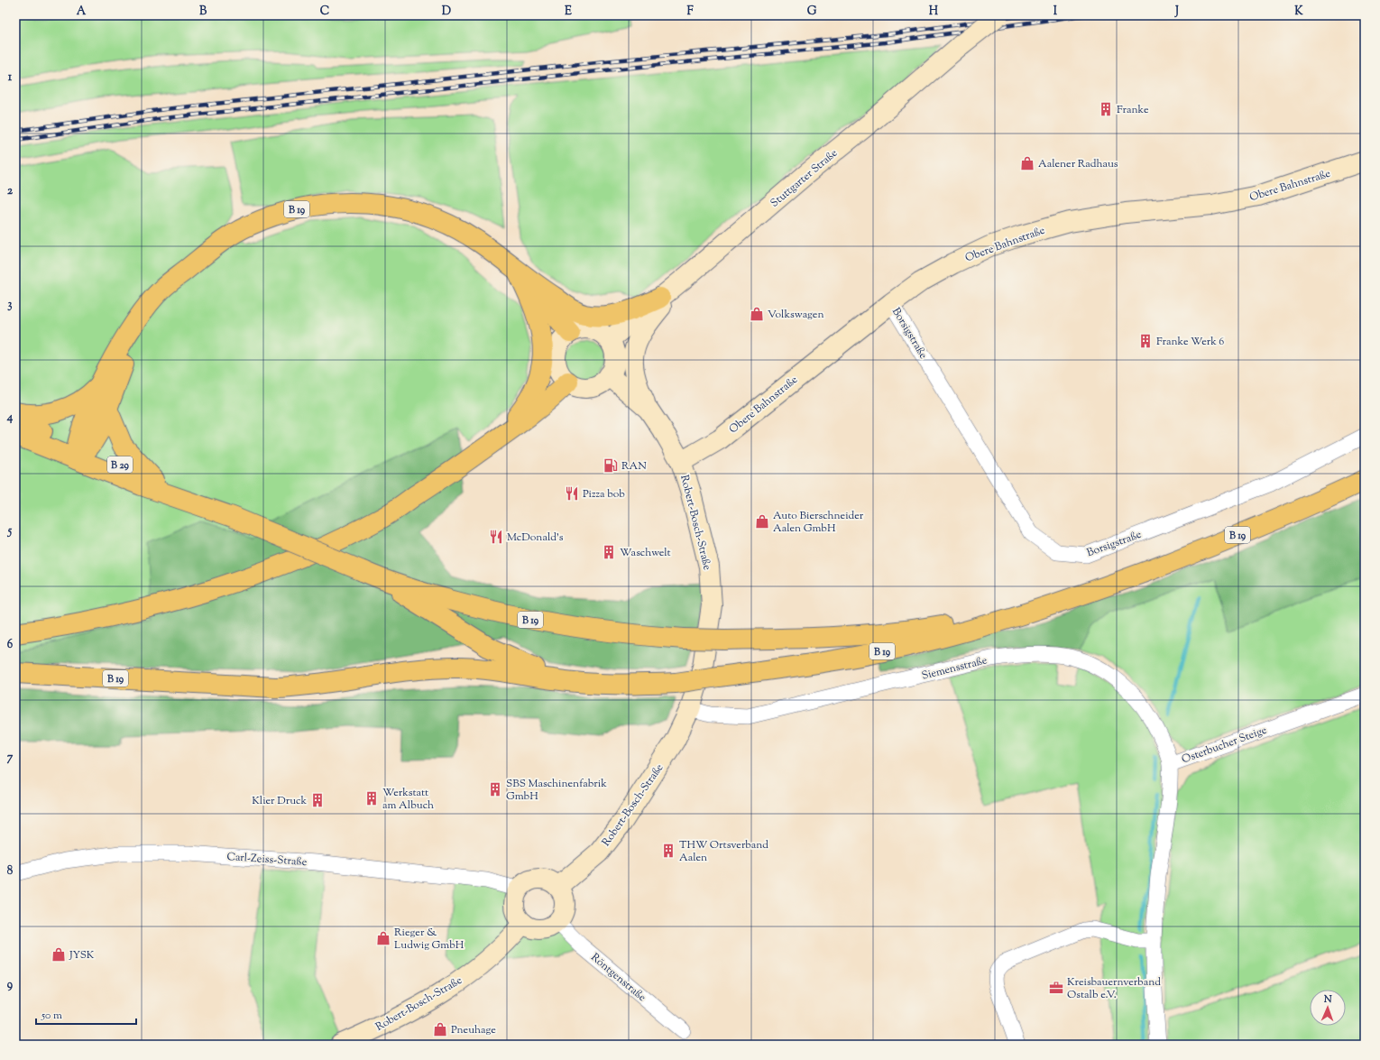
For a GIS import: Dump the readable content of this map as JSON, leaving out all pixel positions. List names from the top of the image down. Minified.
{"streets":{"highway":["B 19","B 29"],"street":["Stuttgarter Straße","Obere Bahnstraße","Borsigstraße","Robert-Bosch-Straße","Siemensstraße","Osterbucher Steige","Carl-Zeiss-Straße","Röntgenstraße"]},"crossings":[["Stuttgarter Straße","B 19"],["Stuttgarter Straße","Robert-Bosch-Straße"],["Obere Bahnstraße","Borsigstraße"],["Obere Bahnstraße","Robert-Bosch-Straße"],["B 19","B 29"],["B 19","Robert-Bosch-Straße"],["Robert-Bosch-Straße","Siemensstraße"],["Robert-Bosch-Straße","Carl-Zeiss-Straße"],["Robert-Bosch-Straße","Röntgenstraße"],["Siemensstraße","Osterbucher Steige"],["Carl-Zeiss-Straße","Röntgenstraße"]],"places":{"building":["Franke","Franke Werk 6","Waschwelt","SBS Maschinenfabrik GmbH","Werkstatt am Albuch","Klier Druck","THW Ortsverband Aalen"],"shop":["Aalener Radhaus","Volkswagen","Auto Bierschneider Aalen GmbH","Rieger & Ludwig GmbH","JYSK","Pneuhage"],"fuel station":["RAN"],"restaurant":["Pizza bob","McDonald's"],"office":["Kreisbauernverband Ostalb e.V."]},"scale_bar":"50 m","north":"top","grid":{"columns":["A","B","C","D","E","F","G","H","I","J","K"],"rows":["1","2","3","4","5","6","7","8","9"]}}
